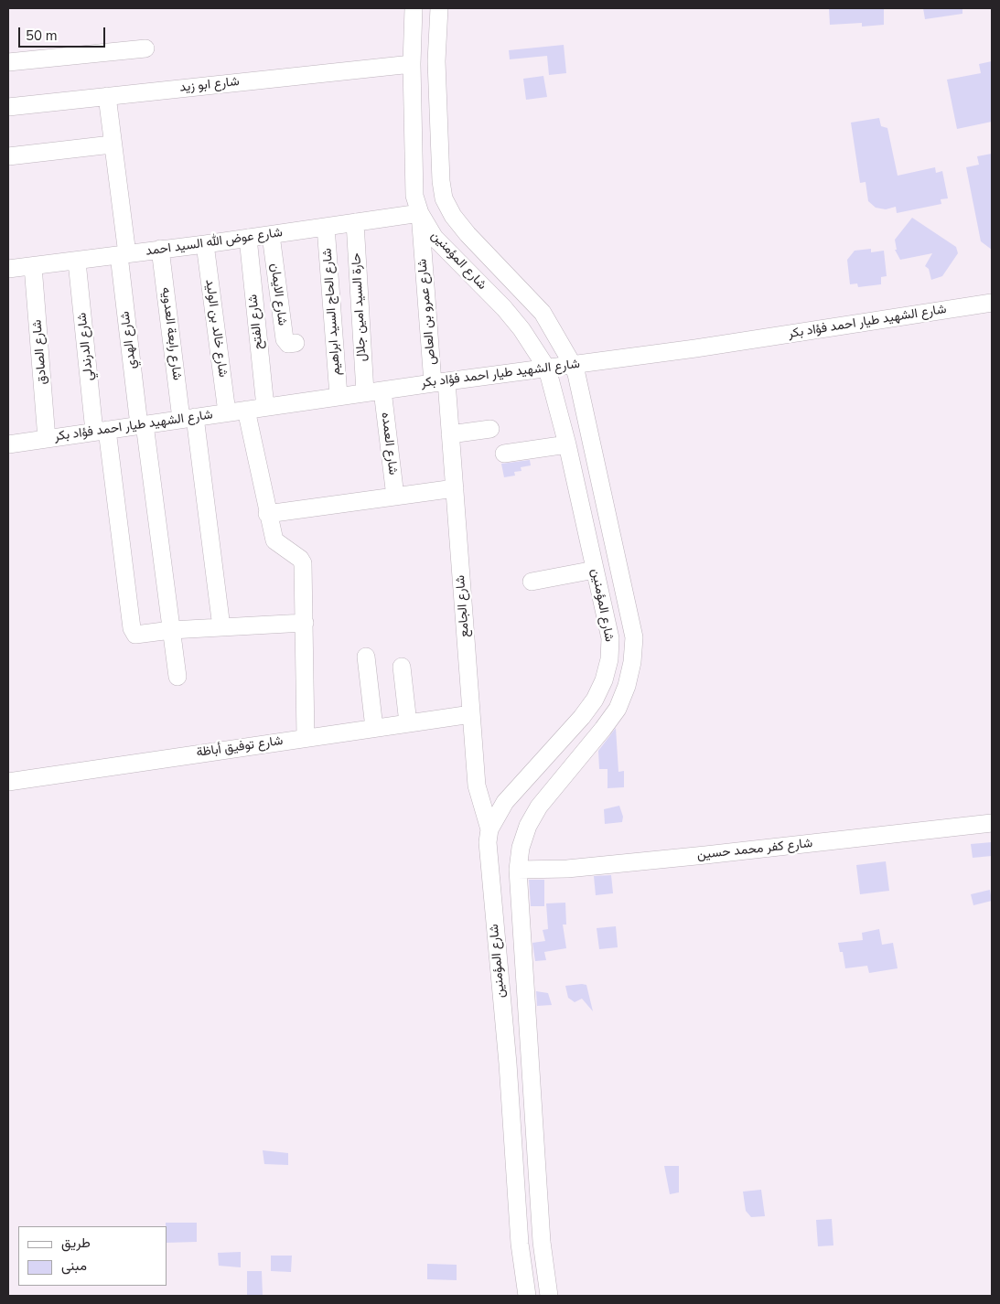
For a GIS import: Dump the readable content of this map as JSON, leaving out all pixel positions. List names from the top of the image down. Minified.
{"streets":{"street":["شارع ابو زيد","شارع عوض الله السيد احمد","شارع المؤمنين","شارع الايمان","حارة السيد امين جلال","شارع الحاج السيد ابراهيم","شارع عمرو بن العاص","شارع الفتح","شارع الشهيد طيار احمد فؤاد بكر","شارع خالد بن الوليد","شارع رابعة العدويه","شارع الهدي","شارع الدرندلي","شارع الصادق","شارع العمده","شارع الجامع","شارع توفيق أباظة","شارع كفر محمد حسين"]},"crossings":[["شارع ابو زيد","شارع المؤمنين"],["شارع ابو زيد","شارع الهدي"],["شارع عوض الله السيد احمد","شارع المؤمنين"],["شارع عوض الله السيد احمد","شارع الايمان"],["شارع عوض الله السيد احمد","حارة السيد امين جلال"],["شارع عوض الله السيد احمد","شارع الحاج السيد ابراهيم"],["شارع عوض الله السيد احمد","شارع عمرو بن العاص"],["شارع عوض الله السيد احمد","شارع الفتح"],["شارع عوض الله السيد احمد","شارع خالد بن الوليد"],["شارع عوض الله السيد احمد","شارع رابعة العدويه"],["شارع عوض الله السيد احمد","شارع الهدي"],["شارع عوض الله السيد احمد","شارع الدرندلي"],["شارع عوض الله السيد احمد","شارع الصادق"],["شارع المؤمنين","شارع عمرو بن العاص"],["شارع المؤمنين","شارع الشهيد طيار احمد فؤاد بكر"],["شارع المؤمنين","شارع الجامع"],["شارع المؤمنين","شارع كفر محمد حسين"],["حارة السيد امين جلال","شارع الشهيد طيار احمد فؤاد بكر"],["شارع الحاج السيد ابراهيم","شارع الشهيد طيار احمد فؤاد بكر"],["شارع عمرو بن العاص","شارع الشهيد طيار احمد فؤاد بكر"],["شارع عمرو بن العاص","شارع الجامع"],["شارع الفتح","شارع الشهيد طيار احمد فؤاد بكر"],["شارع الشهيد طيار احمد فؤاد بكر","شارع خالد بن الوليد"],["شارع الشهيد طيار احمد فؤاد بكر","شارع رابعة العدويه"],["شارع الشهيد طيار احمد فؤاد بكر","شارع الهدي"],["شارع الشهيد طيار احمد فؤاد بكر","شارع الدرندلي"],["شارع الشهيد طيار احمد فؤاد بكر","شارع الصادق"],["شارع الشهيد طيار احمد فؤاد بكر","شارع العمده"],["شارع الشهيد طيار احمد فؤاد بكر","شارع الجامع"],["شارع رابعة العدويه","شارع الدرندلي"],["شارع الهدي","شارع الدرندلي"],["شارع الجامع","شارع توفيق أباظة"]],"legend":["طريق","مبنى"],"scale_bar":"50 m"}
